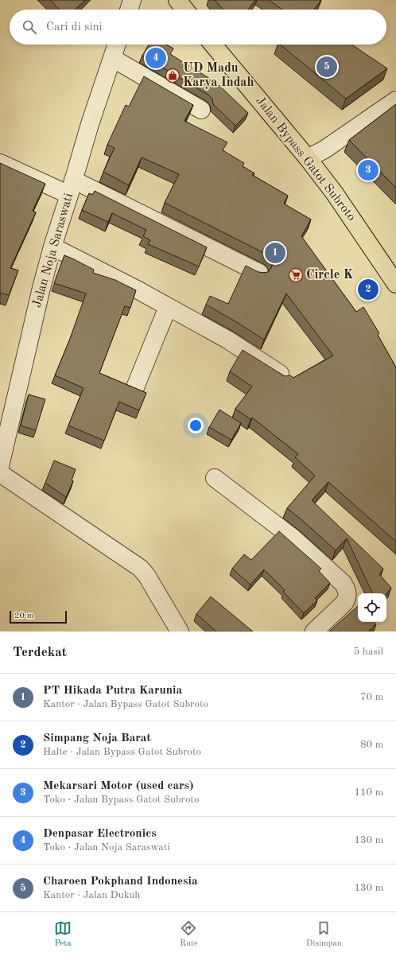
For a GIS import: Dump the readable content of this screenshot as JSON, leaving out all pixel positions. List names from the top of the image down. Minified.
{"streets":{"highway":["Jalan Bypass Gatot Subroto"],"street":["Jalan Noja Saraswati"]},"places":{"shop":["UD Madu Karya Indah"],"supermarket":["Circle K"]},"scale_bar":"20 m","page":{"search":"Cari di sini","pins":["4","5","3","1","2"],"scale":"20 m","heading":["Terdekat","5 hasil"],"list":[{"mark":"1","name":"PT Hikada Putra Karunia","note":"Kantor · Jalan Bypass Gatot Subroto","value":"70 m"},{"mark":"2","name":"Simpang Noja Barat","note":"Halte · Jalan Bypass Gatot Subroto","value":"80 m"},{"mark":"3","name":"Mekarsari Motor (used cars)","note":"Toko · Jalan Bypass Gatot Subroto","value":"110 m"},{"mark":"4","name":"Denpasar Electronics","note":"Toko · Jalan Noja Saraswati","value":"130 m"},{"mark":"5","name":"Charoen Pokphand Indonesia","note":"Kantor · Jalan Dukuh","value":"130 m"}],"nav":["Peta","Rute","Disimpan"]}}
